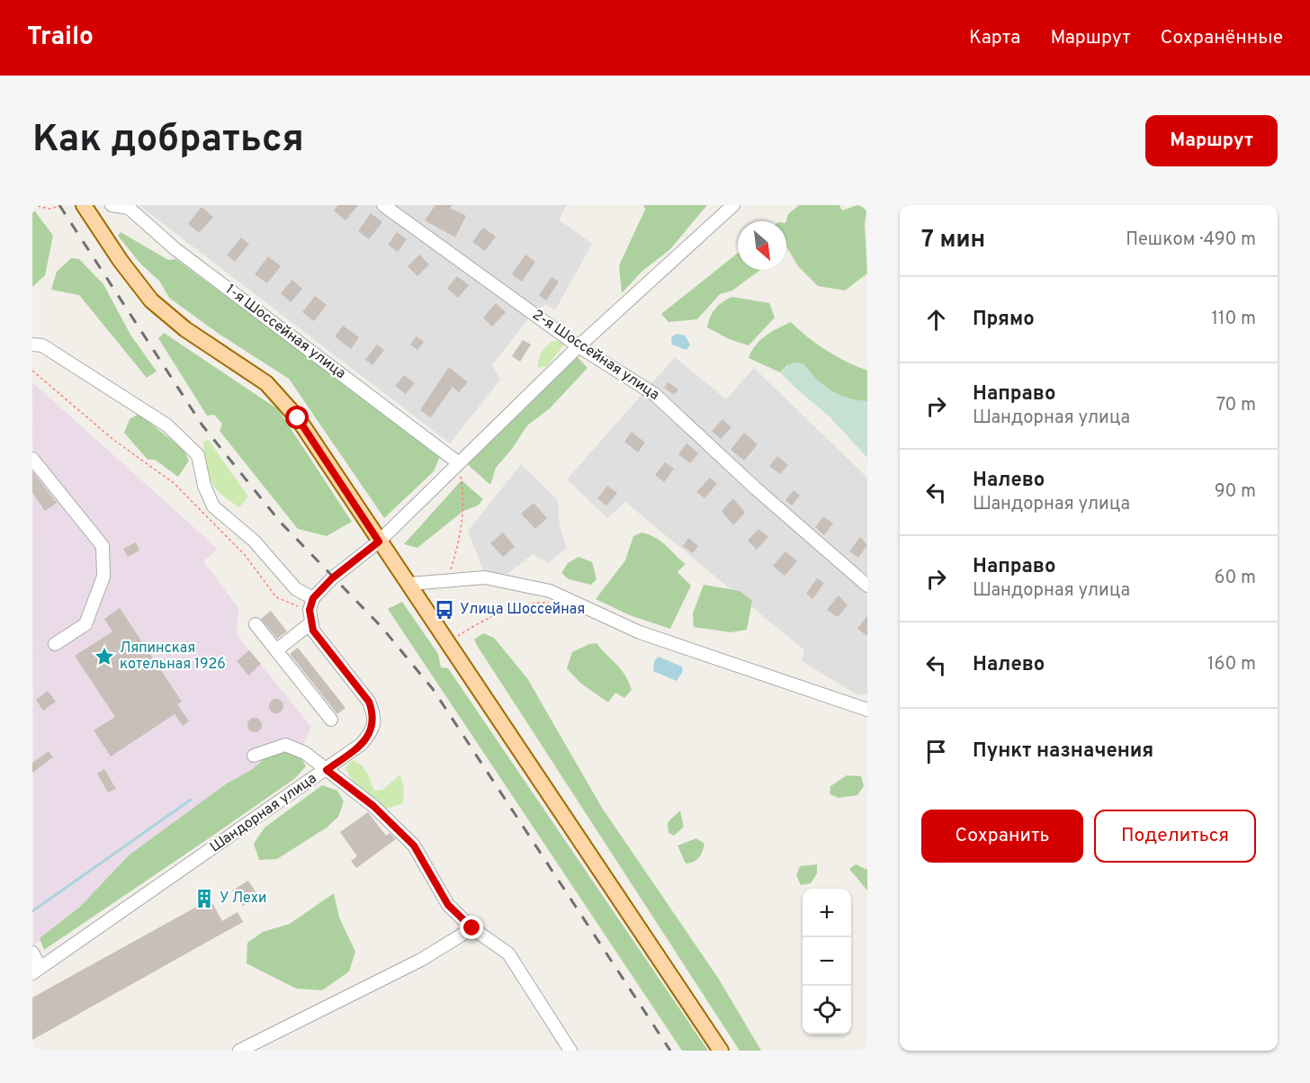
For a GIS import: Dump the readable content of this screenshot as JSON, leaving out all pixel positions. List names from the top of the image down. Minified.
{"streets":{"street":["1-я Шоссейная улица","2-я Шоссейная улица","Шандорная улица"]},"places":{"bus stop":["Улица Шоссейная"],"place":["Ляпинская котельная 1926"],"building":["У Лехи"]},"north":"bottom right","page":{"header":"Trailo","nav":["Карта","Маршрут","Сохранённые"],"buttons":["Маршрут",["Сохранить","Поделиться"]],"title":"Как добраться","heading":["7 мин","Пешком · 490 m"],"list":[["Прямо","110 m"],["Направо","Шандорная улица","70 m"],["Налево","Шандорная улица","90 m"],["Направо","Шандорная улица","60 m"],["Налево","160 m"],"Пункт назначения"],"map_buttons":["+","−"]}}
